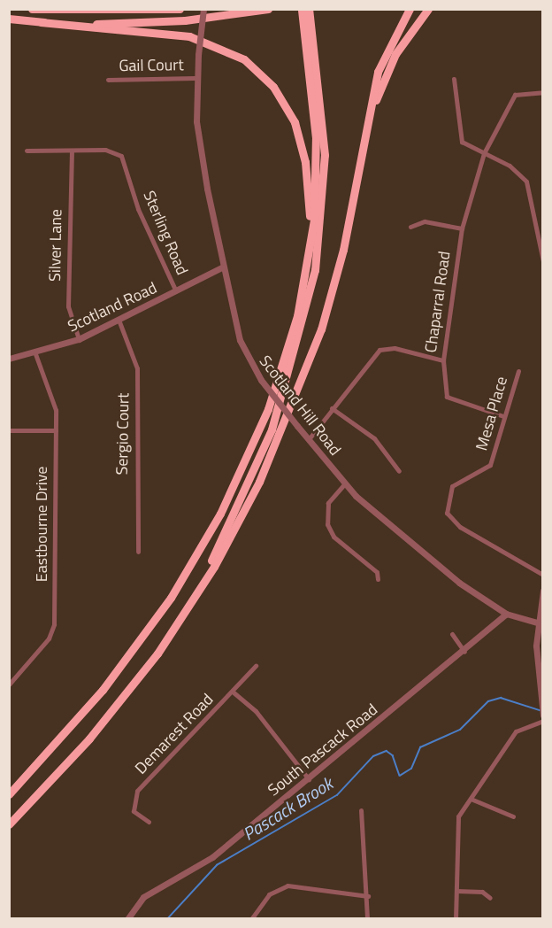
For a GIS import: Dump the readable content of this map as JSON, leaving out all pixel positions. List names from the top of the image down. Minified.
{"streets":{"street":["Gail Court","Sterling Road","Silver Lane","Chaparral Road","Scotland Road","Scotland Hill Road","Mesa Place","Sergio Court","Eastbourne Drive","Demarest Road","South Pascack Road"]},"crossings":[["Gail Court","Scotland Hill Road"],["Sterling Road","Silver Lane"],["Sterling Road","Scotland Road"],["Silver Lane","Scotland Road"],["Chaparral Road","Mesa Place"],["Scotland Road","Scotland Hill Road"],["Scotland Road","Sergio Court"],["Scotland Road","Eastbourne Drive"],["Scotland Hill Road","South Pascack Road"]],"water":["Pascack Brook"]}
